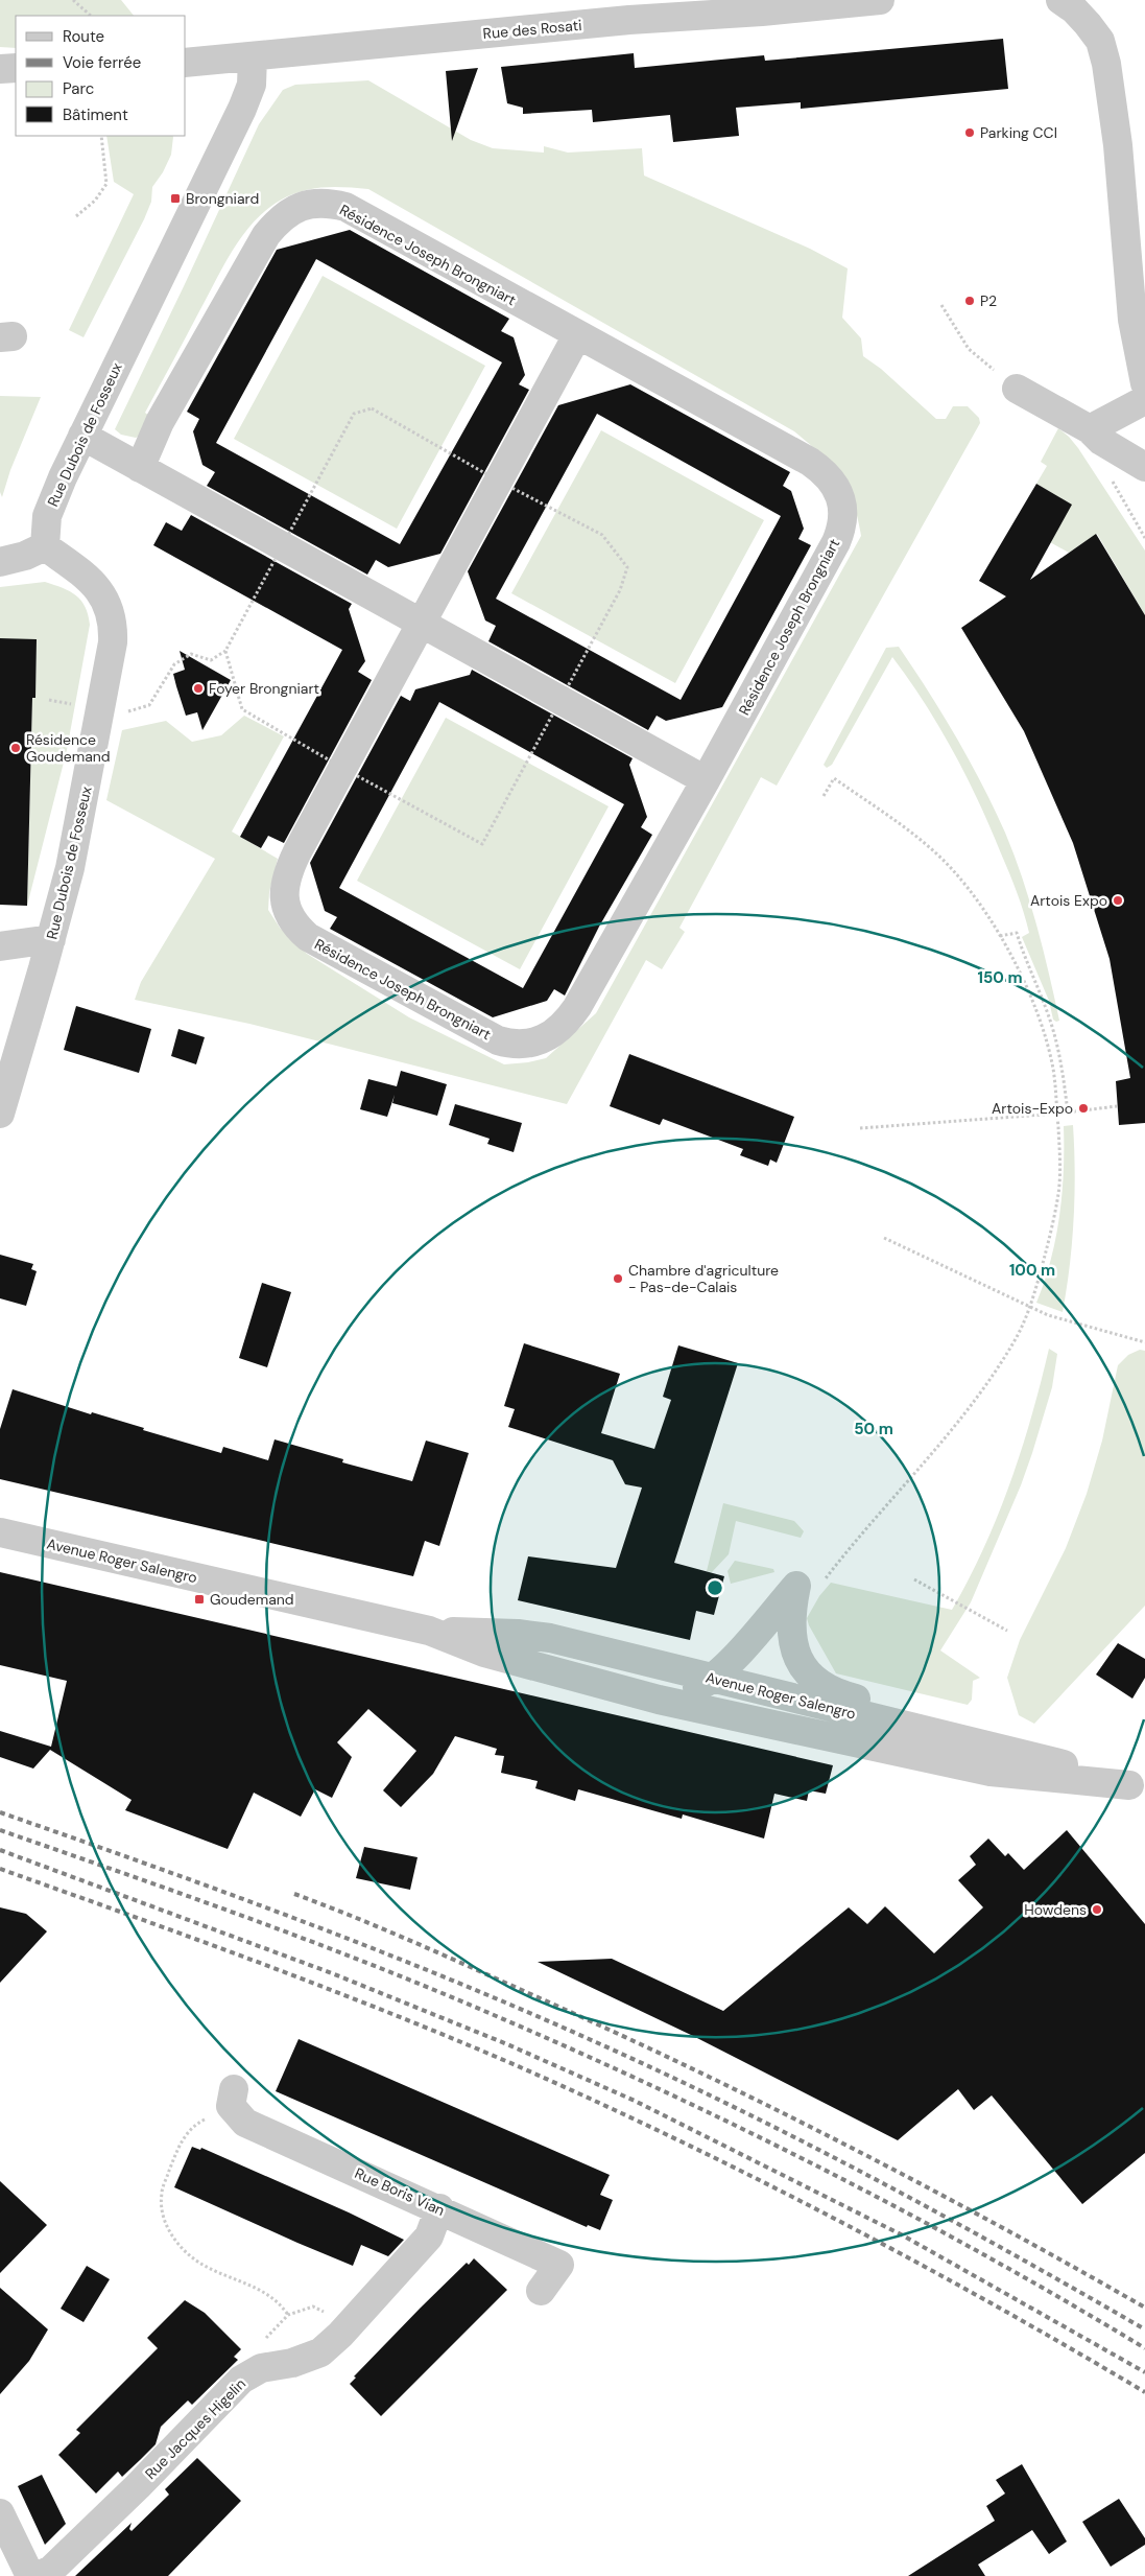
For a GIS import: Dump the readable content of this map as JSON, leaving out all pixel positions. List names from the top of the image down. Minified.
{"streets":{"street":["Rue des Rosati","Résidence Joseph Brongniart","Rue Dubois de Fosseux","Avenue Roger Salengro","Rue Boris Vian","Rue Jacques Higelin"]},"crossings":[["Rue des Rosati","Rue Dubois de Fosseux"],["Rue Boris Vian","Rue Jacques Higelin"]],"places":{"other":["Parking CCI","P2","Foyer Brongniart","Résidence Goudemand","Artois Expo","Artois-Expo","Chambre d'agriculture - Pas-de-Calais","Howdens"],"transit":["Brongniard","Goudemand"]},"legend":["Route","Voie ferrée","Parc","Bâtiment"],"rings":["150 m","100 m","50 m"]}
